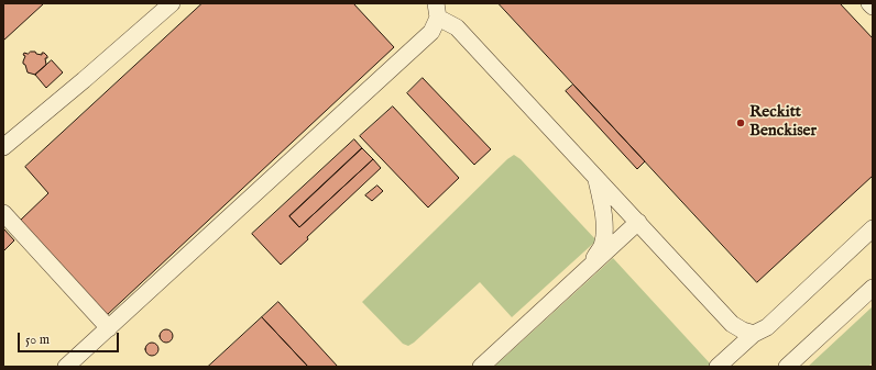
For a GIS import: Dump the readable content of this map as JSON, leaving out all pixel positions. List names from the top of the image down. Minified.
{"places":["Reckitt Benckiser"],"scale_bar":"50 m"}
